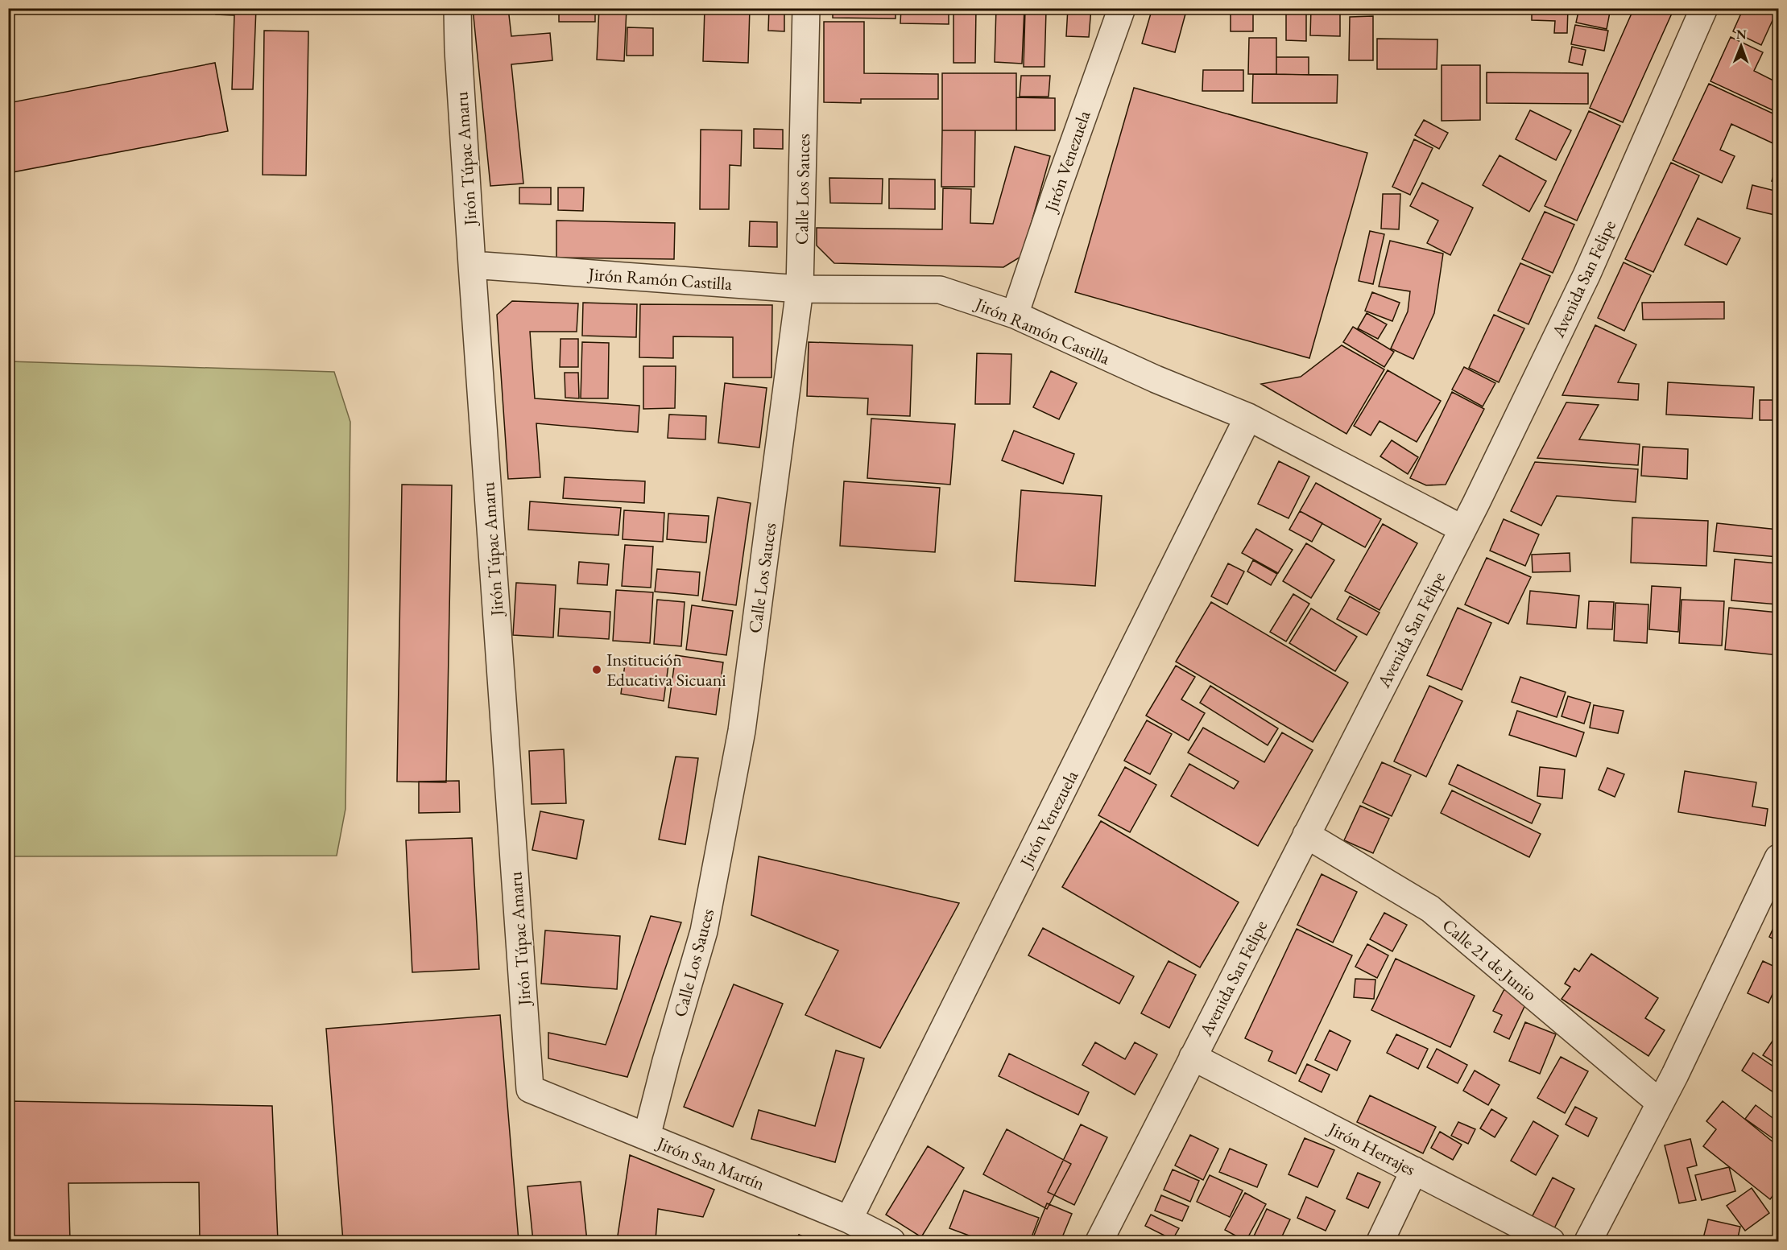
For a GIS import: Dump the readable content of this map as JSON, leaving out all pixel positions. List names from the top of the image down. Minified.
{"streets":{"street":["Jirón Túpac Amaru","Jirón Venezuela","Calle Los Sauces","Jirón Ramón Castilla","Avenida San Felipe","Calle 21 de Junio","Jirón Herrajes","Jirón San Martín"]},"crossings":[["Jirón Túpac Amaru","Jirón Ramón Castilla"],["Jirón Túpac Amaru","Jirón San Martín"],["Jirón Venezuela","Jirón Ramón Castilla"],["Jirón Venezuela","Jirón San Martín"],["Calle Los Sauces","Jirón Ramón Castilla"],["Calle Los Sauces","Jirón San Martín"],["Jirón Ramón Castilla","Avenida San Felipe"],["Avenida San Felipe","Calle 21 de Junio"],["Avenida San Felipe","Jirón Herrajes"]],"places":["Institución Educativa Sicuani"],"north":"top"}
